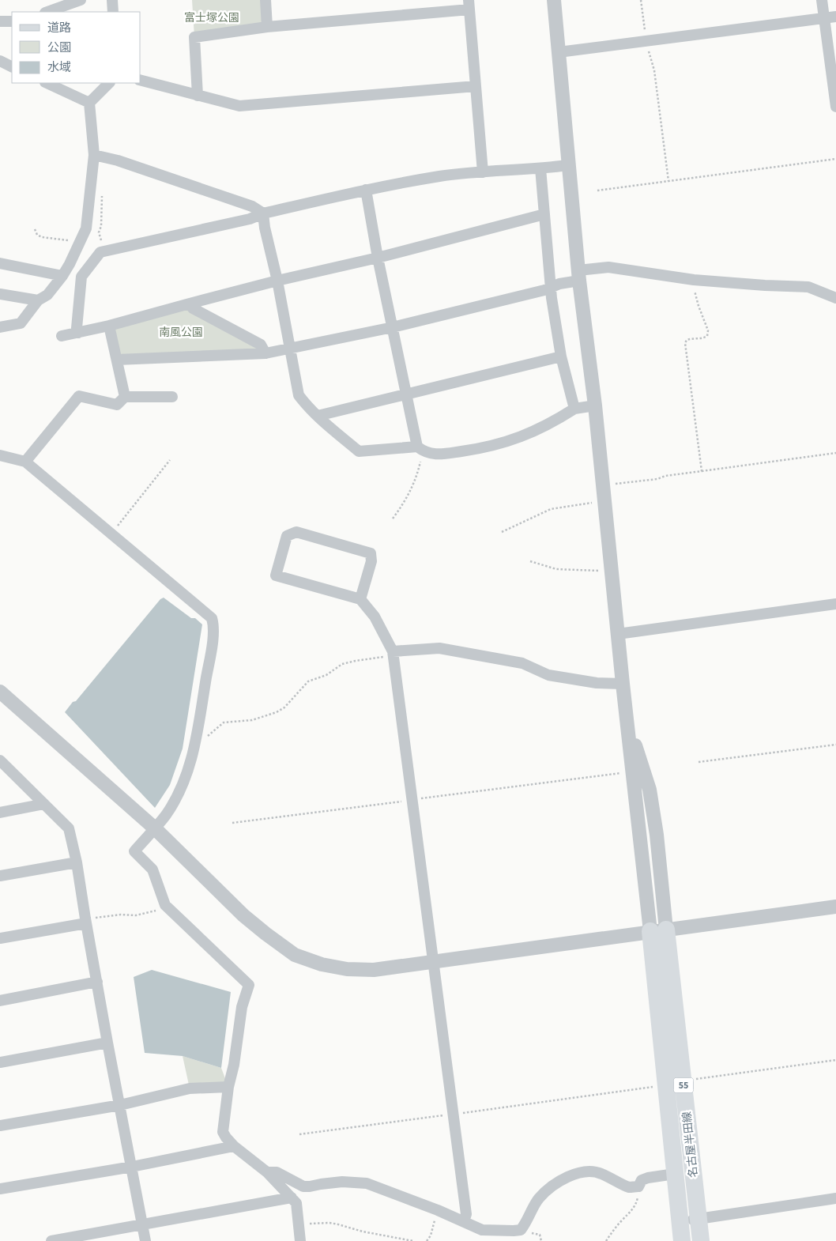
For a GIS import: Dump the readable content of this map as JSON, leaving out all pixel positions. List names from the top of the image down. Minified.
{"streets":{"main road":["55","名古屋半田線"]},"parks":["富士塚公園","南風公園"],"legend":["道路","公園","水域"]}
